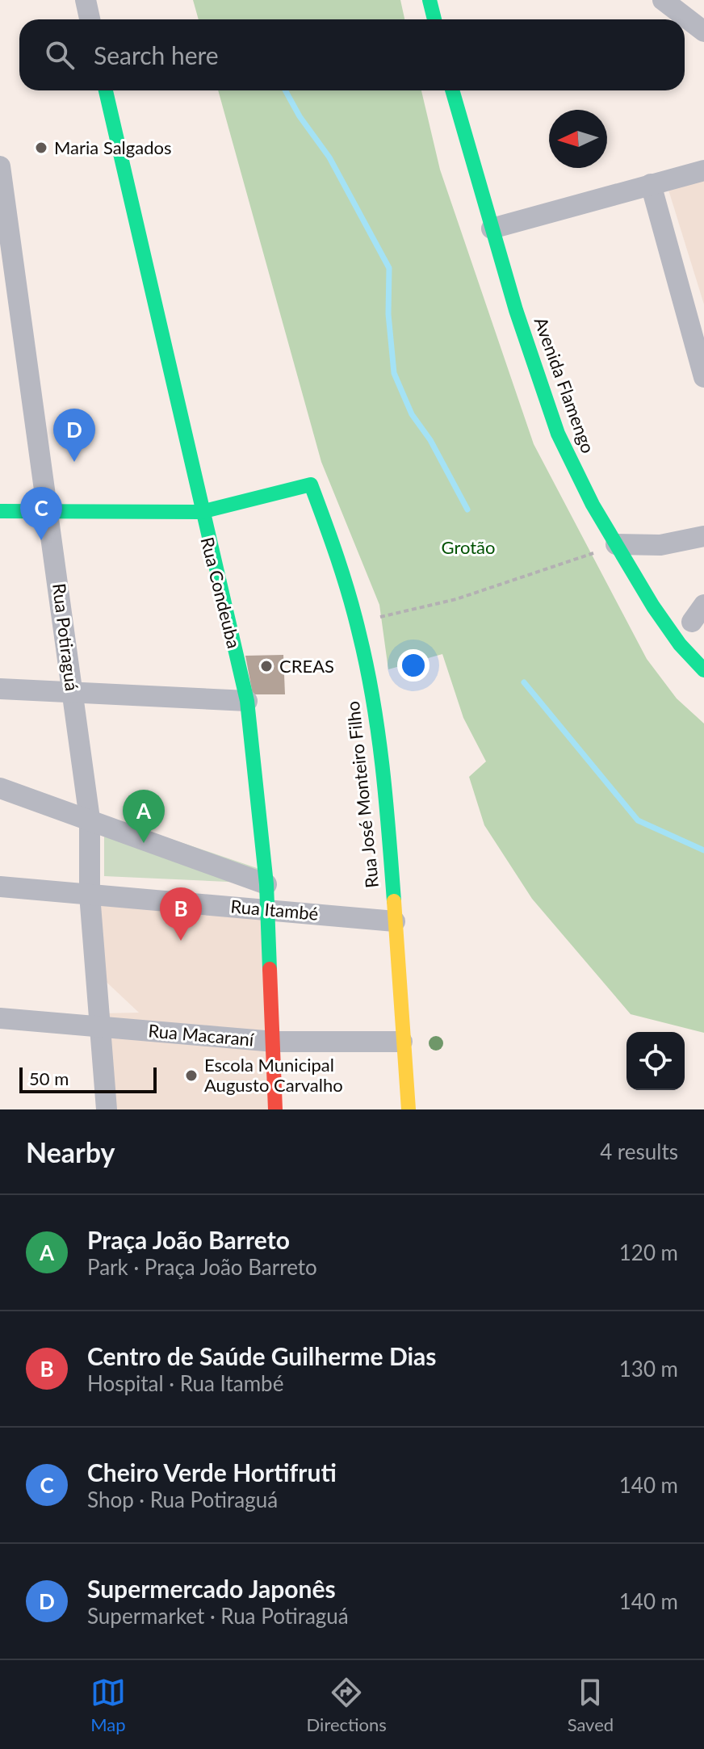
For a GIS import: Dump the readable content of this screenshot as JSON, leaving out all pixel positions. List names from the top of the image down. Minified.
{"streets":{"street":["Avenida Flamengo","Rua Condeuba","Rua Potiraguá","Rua José Monteiro Filho","Rua Itambé","Rua Macaraní"]},"crossings":[["Rua Condeuba","Rua José Monteiro Filho"],["Rua Condeuba","Rua Itambé"],["Rua Condeuba","Rua Macaraní"],["Rua Potiraguá","Rua Itambé"],["Rua Potiraguá","Rua Macaraní"],["Rua José Monteiro Filho","Rua Itambé"],["Rua José Monteiro Filho","Rua Macaraní"]],"parks":["Grotão"],"places":["Maria Salgados","CREAS","Escola Municipal Augusto Carvalho"],"scale_bar":"50 m","north":"left","page":{"search":"Search here","pins":["D","C","A","B"],"scale":"50 m","heading":["Nearby","4 results"],"list":[{"mark":"A","name":"Praça João Barreto","note":"Park · Praça João Barreto","value":"120 m"},{"mark":"B","name":"Centro de Saúde Guilherme Dias","note":"Hospital · Rua Itambé","value":"130 m"},{"mark":"C","name":"Cheiro Verde Hortifruti","note":"Shop · Rua Potiraguá","value":"140 m"},{"mark":"D","name":"Supermercado Japonês","note":"Supermarket · Rua Potiraguá","value":"140 m"}],"nav":["Map","Directions","Saved"]}}
